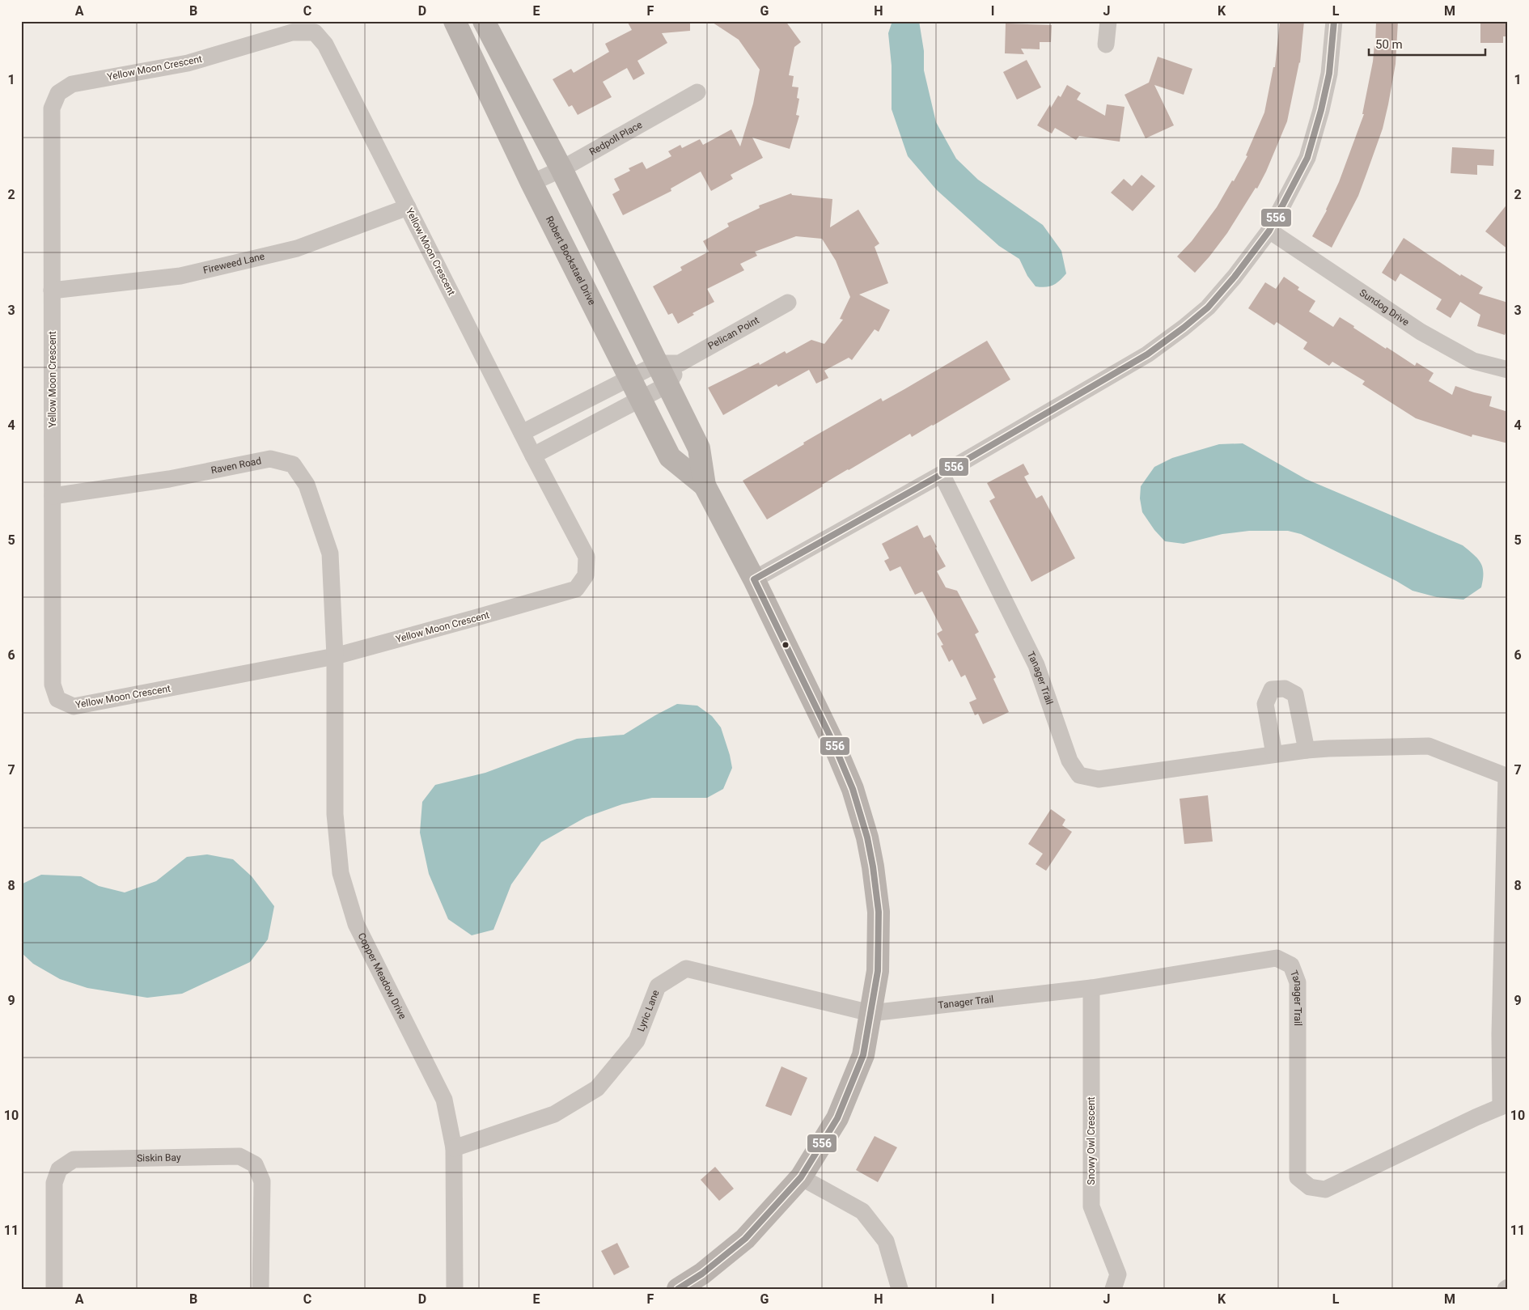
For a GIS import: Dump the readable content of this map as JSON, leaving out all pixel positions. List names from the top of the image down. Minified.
{"streets":{"street":["Yellow Moon Crescent","Redpoll Place","Robert Bockstael Drive","Fireweed Lane","Sundog Drive","Pelican Point","Raven Road","Tanager Trail","Copper Meadow Drive","Lyric Lane","Snowy Owl Crescent","Siskin Bay"]},"crossings":[["Yellow Moon Crescent","Fireweed Lane"],["Yellow Moon Crescent","Raven Road"],["Yellow Moon Crescent","Copper Meadow Drive"],["Redpoll Place","Robert Bockstael Drive"],["Robert Bockstael Drive","Pelican Point"],["Robert Bockstael Drive","Tanager Trail"],["Robert Bockstael Drive","Lyric Lane"],["Raven Road","Copper Meadow Drive"],["Tanager Trail","Lyric Lane"],["Tanager Trail","Snowy Owl Crescent"],["Copper Meadow Drive","Lyric Lane"]],"lines":["transit line 556"],"scale_bar":"50 m","grid":{"columns":["A","B","C","D","E","F","G","H","I","J","K","L","M"],"rows":["1","2","3","4","5","6","7","8","9","10","11"]}}
